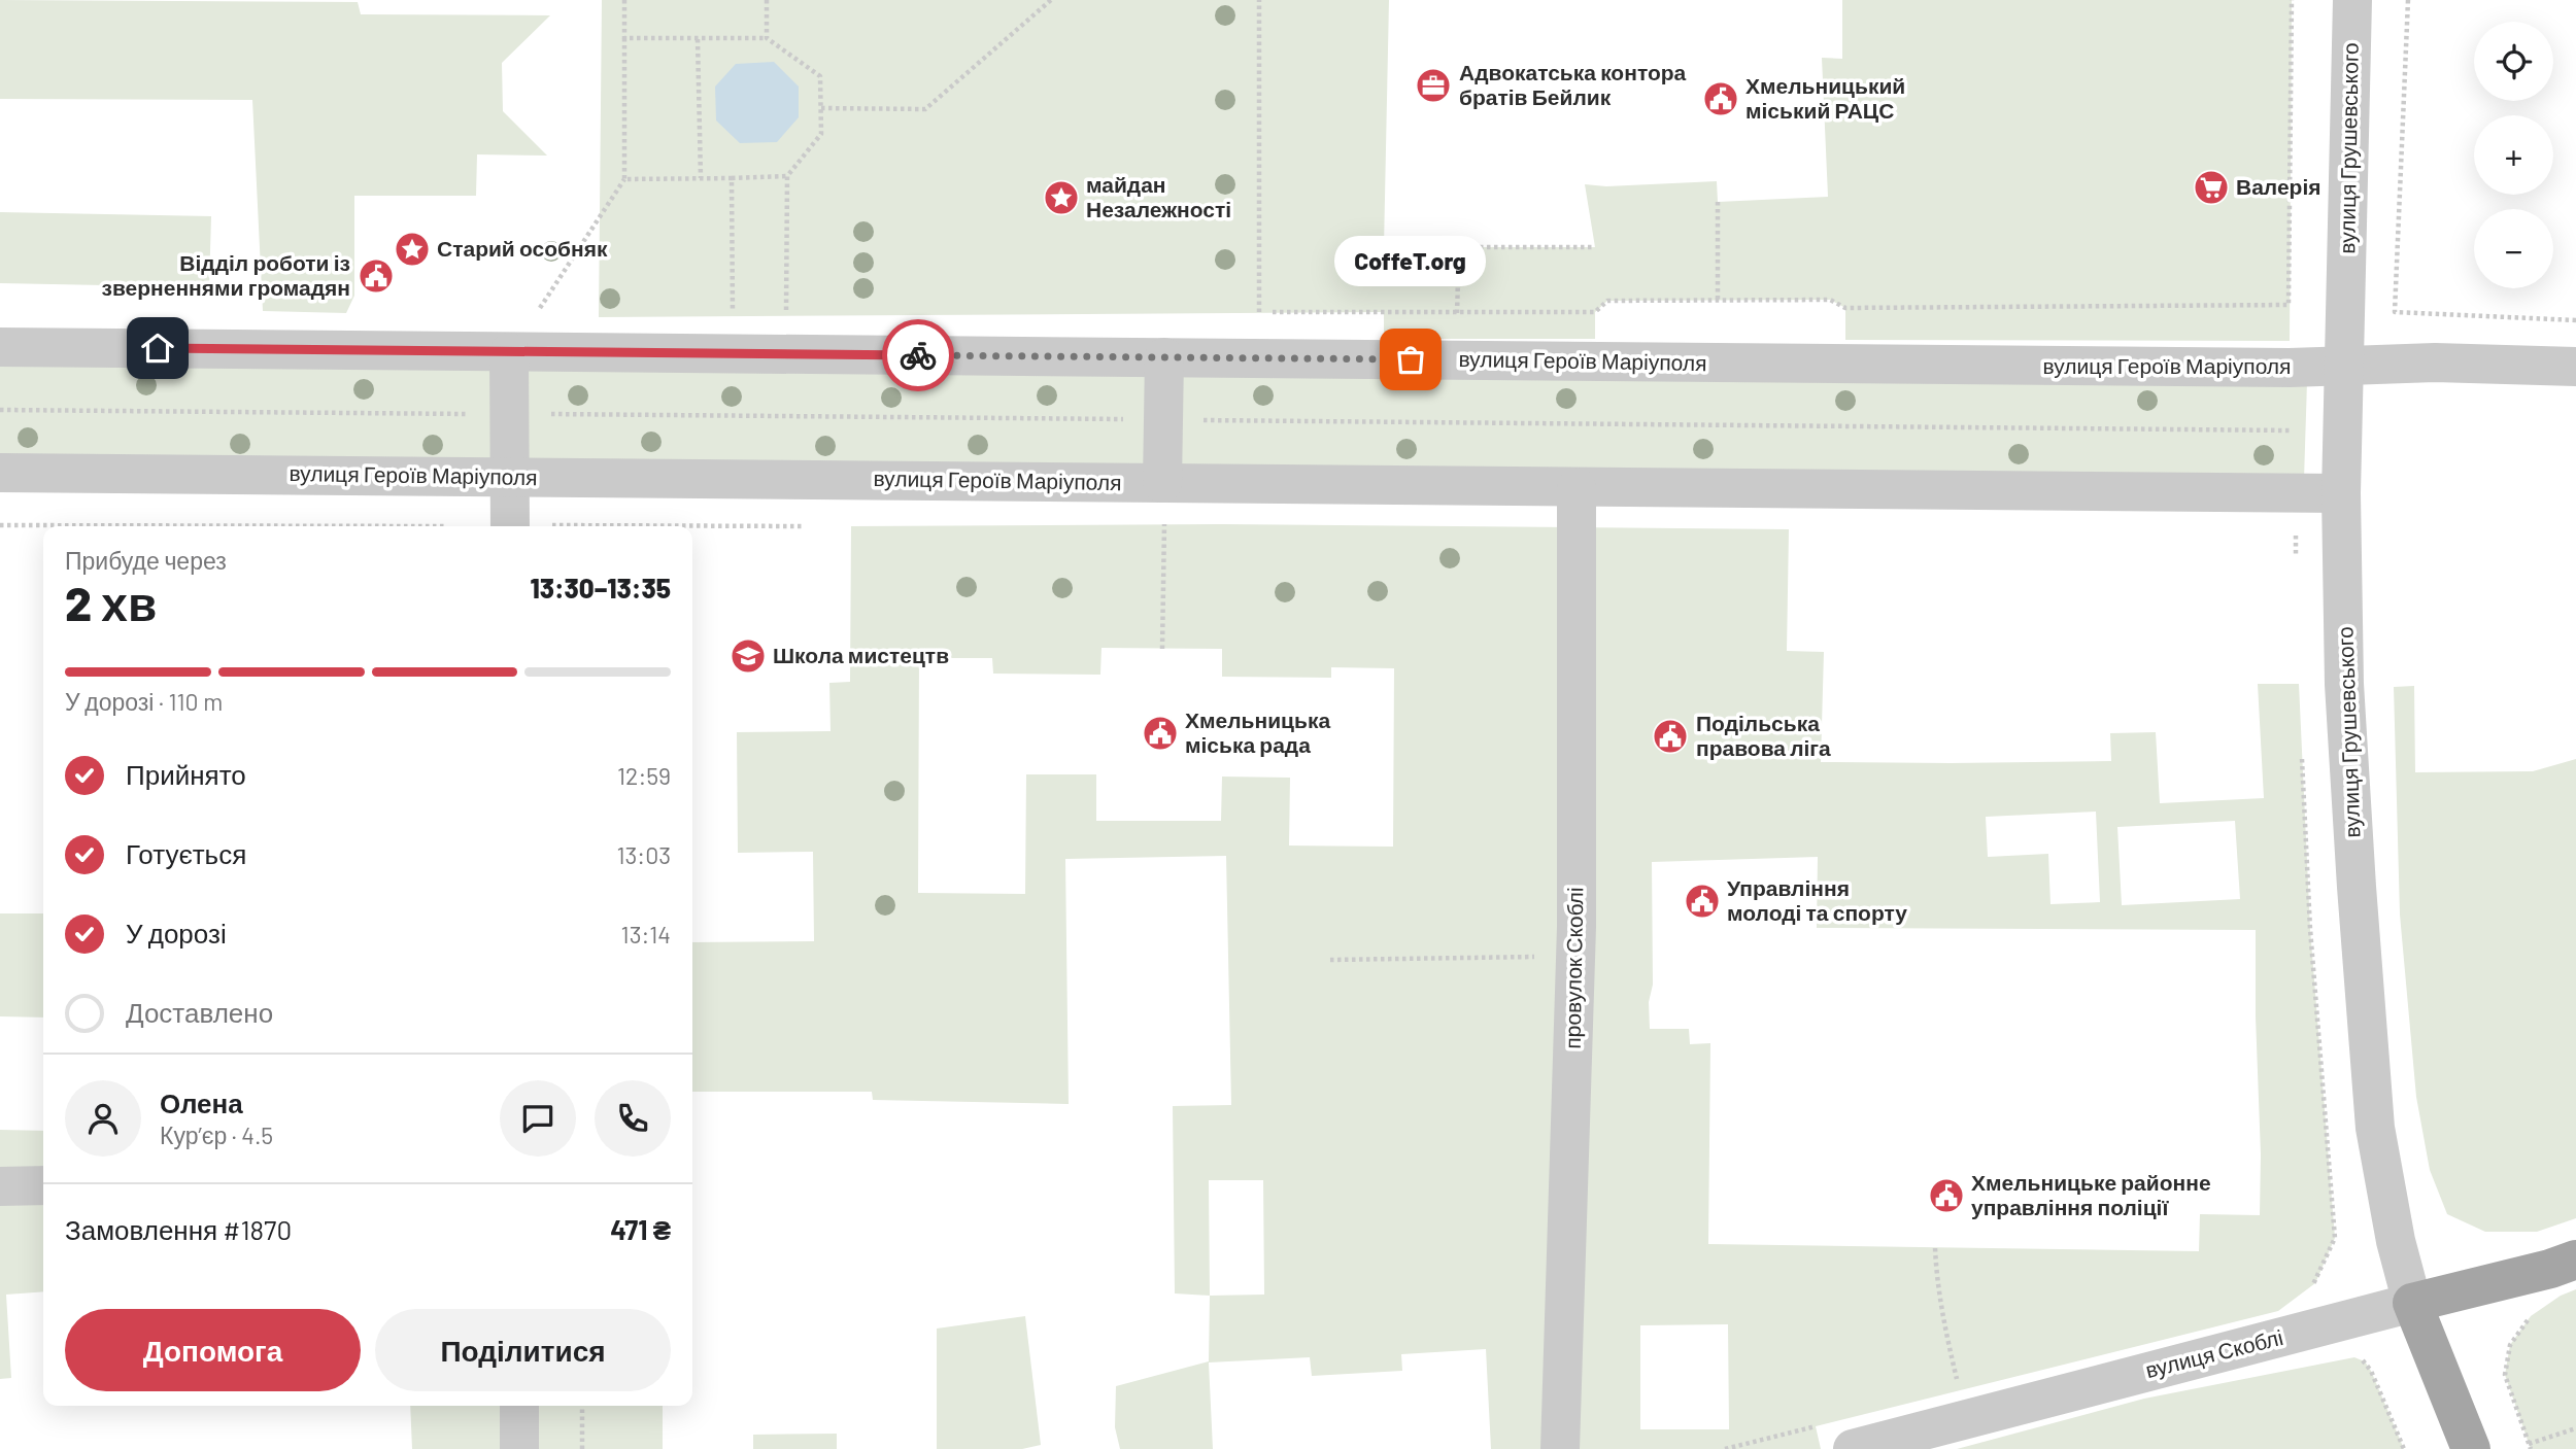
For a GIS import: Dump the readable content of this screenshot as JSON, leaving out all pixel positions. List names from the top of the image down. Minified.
{"streets":{"main road":["вулиця Грушевського","вулиця Скоблі"],"street":["вулиця Героїв Маріуполя","провулок Скоблі"]},"crossings":[["вулиця Грушевського","вулиця Героїв Маріуполя"],["вулиця Грушевського","вулиця Скоблі"],["вулиця Героїв Маріуполя","провулок Скоблі"]],"places":{"office":["Адвокатська контора братів Бейлик"],"public building":["Хмельницький міський РАЦС","Відділ роботи із зверненнями громадян","Хмельницька міська рада","Подільська правова ліга","Управління молоді та спорту","Хмельницьке районне управління поліції"],"supermarket":["Валерія"],"place":["майдан Незалежності","Старий особняк"],"other":["CoffeT.org"],"school or university":["Школа мистецтв"]},"page":{"map_buttons":["+","−"],"bubble":"CoffeT.org","heading":["2 хв","Прибуде через","13:30–13:35"],"panel":["Олена","Кур’єр · 4.5","Замовлення #1870","471 ₴"],"bar":"У дорозі · 110 m","list":[["Прийнято","12:59"],["Готується","13:03"],["У дорозі","13:14"],"Доставлено"],"buttons":["Допомога","Поділитися"]}}
